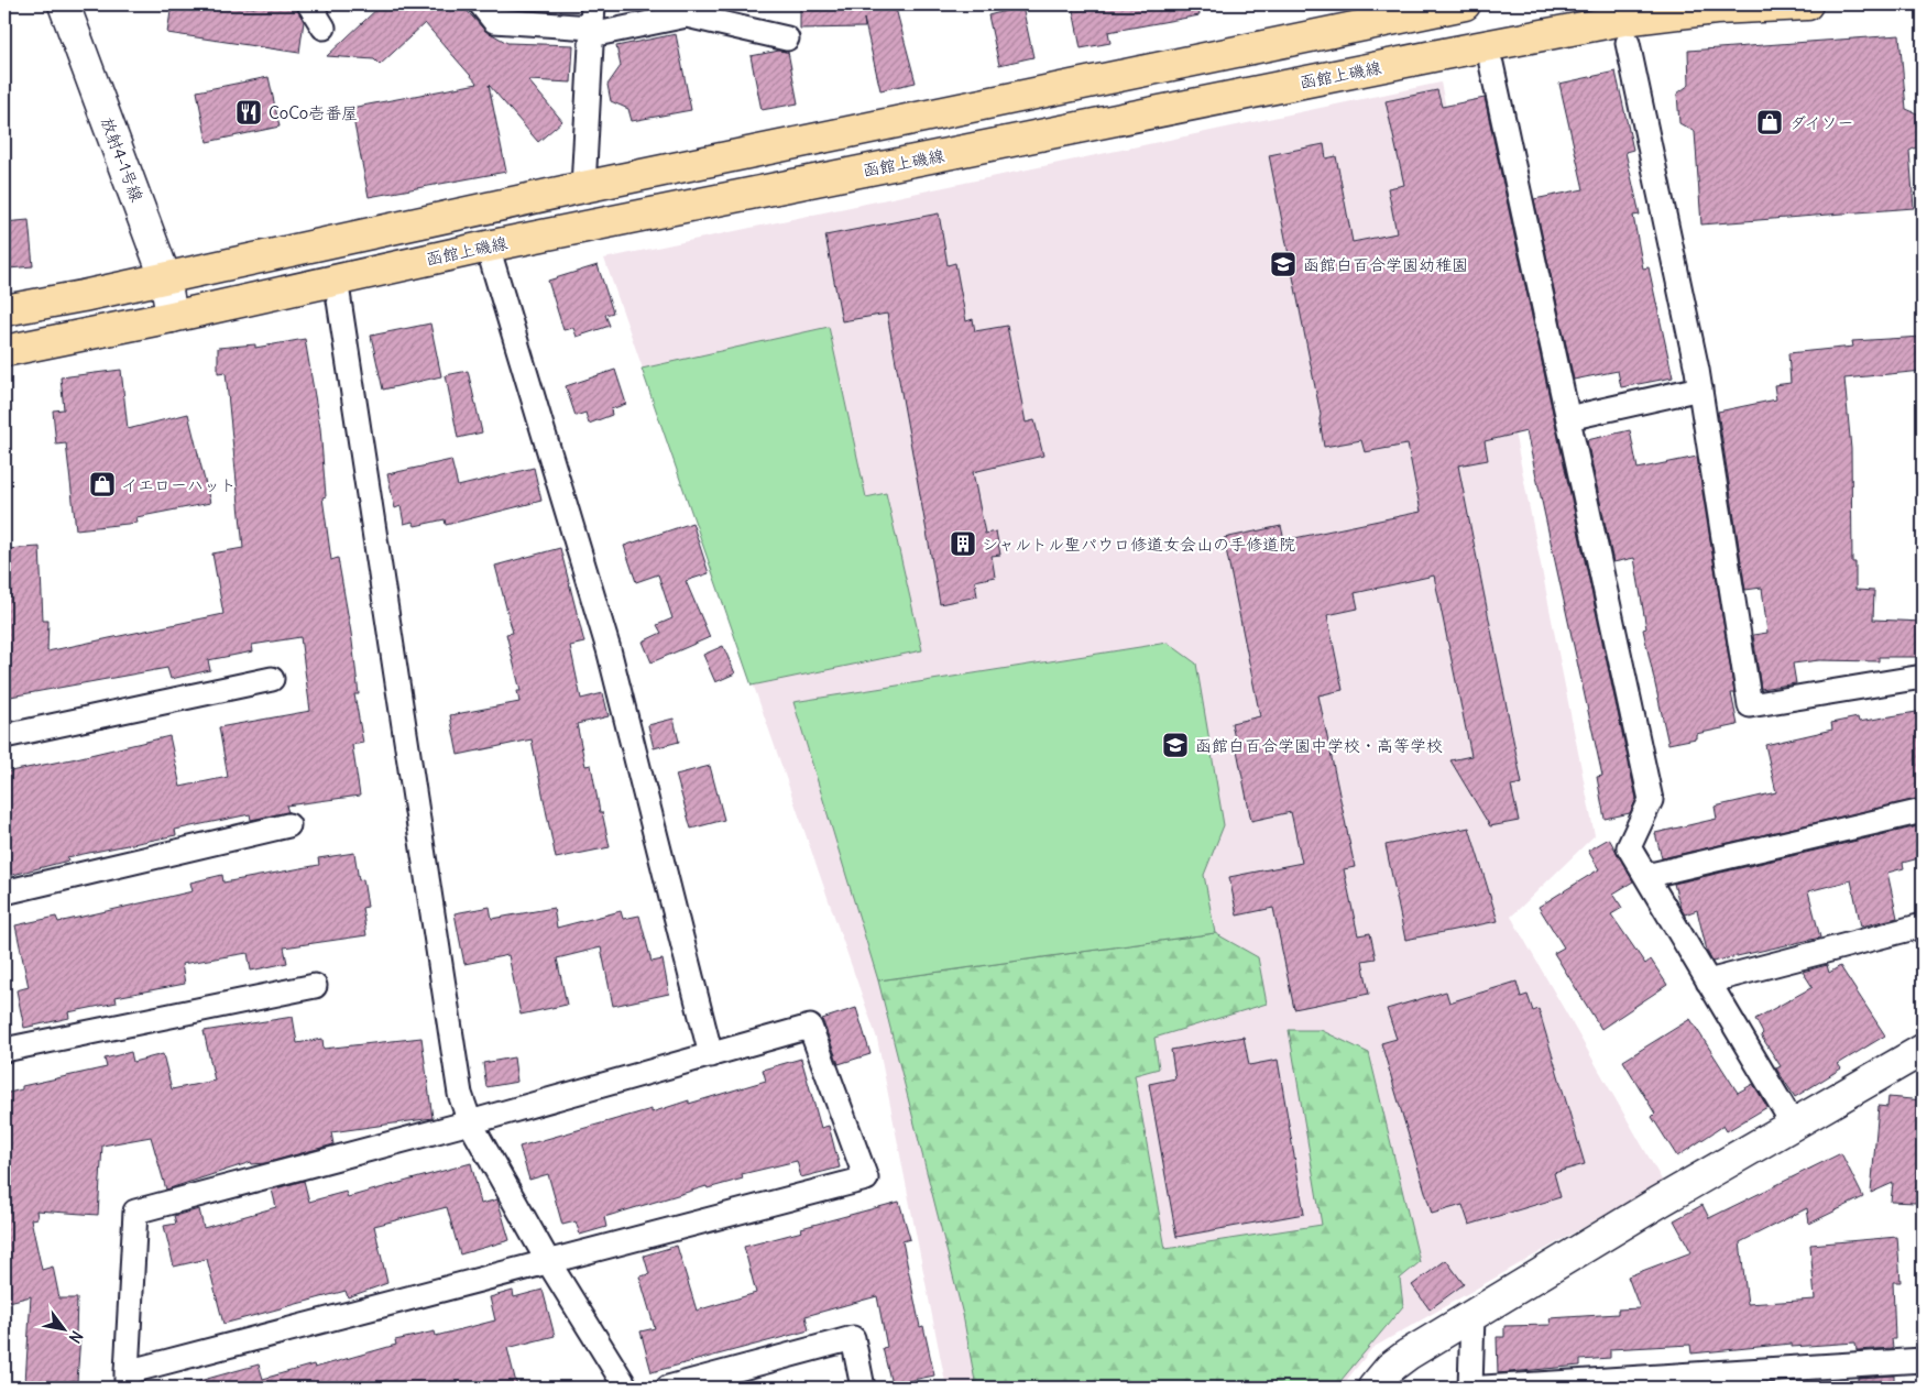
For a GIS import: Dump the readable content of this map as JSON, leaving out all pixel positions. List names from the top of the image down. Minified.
{"streets":{"main road":["函館上磯線"],"street":["放射4-1号線"]},"crossings":[["函館上磯線","放射4-1号線"]],"places":{"restaurant":["CoCo壱番屋"],"shop":["ダイソー","イエローハット"],"school or university":["函館白百合学園幼稚園","函館白百合学園中学校・高等学校"],"building":["シャルトル聖パウロ修道女会山の手修道院"]},"north":"bottom right"}
